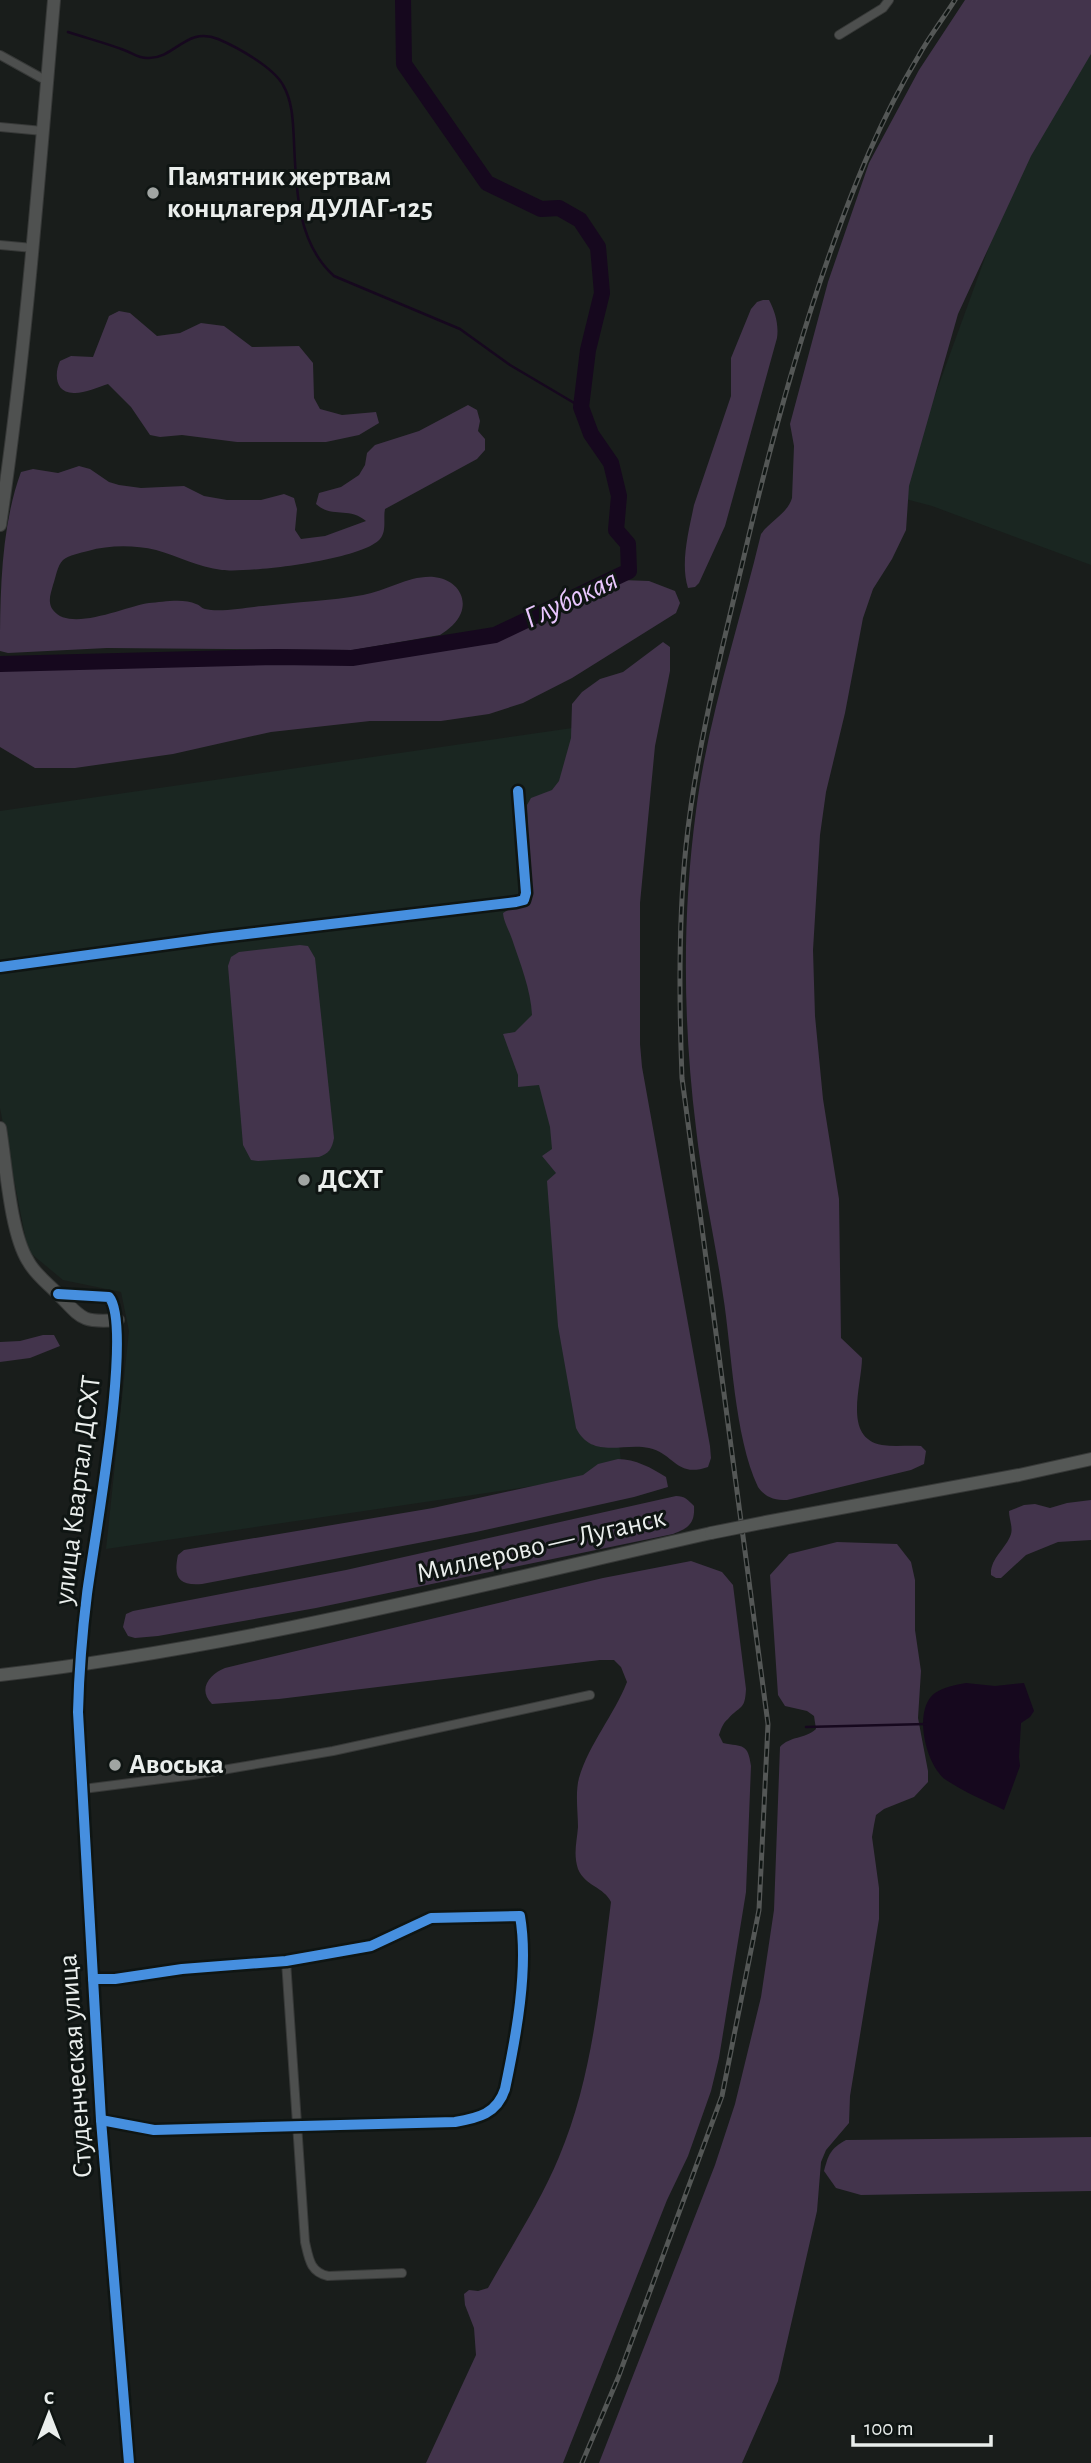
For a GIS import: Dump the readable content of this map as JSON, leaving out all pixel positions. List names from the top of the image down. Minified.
{"streets":{"main road":["Миллерово — Луганск"],"street":["улица Квартал ДСХТ","Студенческая улица"]},"crossings":[["улица Квартал ДСХТ","Миллерово — Луганск"],["улица Квартал ДСХТ","Студенческая улица"],["Миллерово — Луганск","Студенческая улица"]],"water":["Глубокая"],"places":["Памятник жертвам концлагеря ДУЛАГ-125","ДСХТ","Авоська"],"scale_bar":"100 m","north":"top"}
